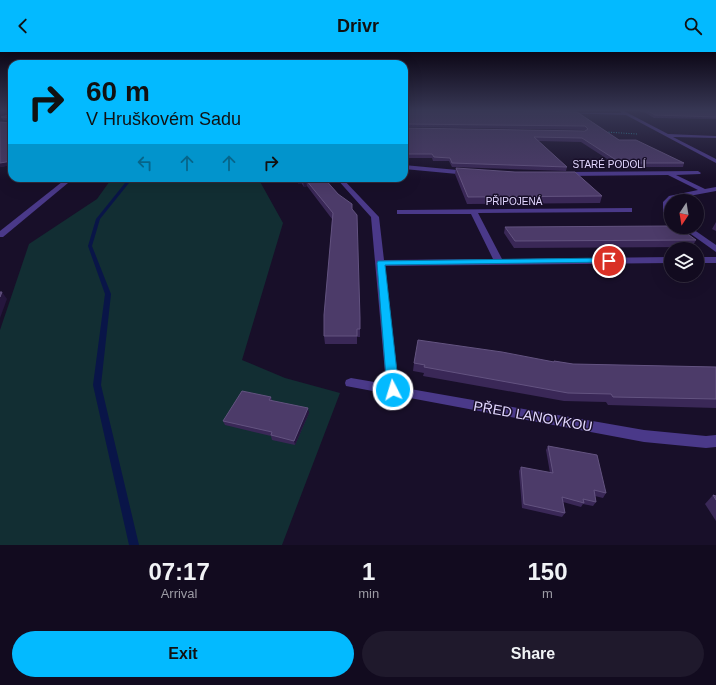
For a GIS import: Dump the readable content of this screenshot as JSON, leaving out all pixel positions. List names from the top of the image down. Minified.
{"streets":{"street":["STARÉ PODOLÍ","PŘIPOJENÁ","PŘED LANOVKOU"]},"north":"bottom","page":{"header":"Drivr","turn":["60 m","V Hruškovém Sadu"],"eta":["07:17","Arrival","1","min","150","m"],"buttons":["Exit","Share"]}}
